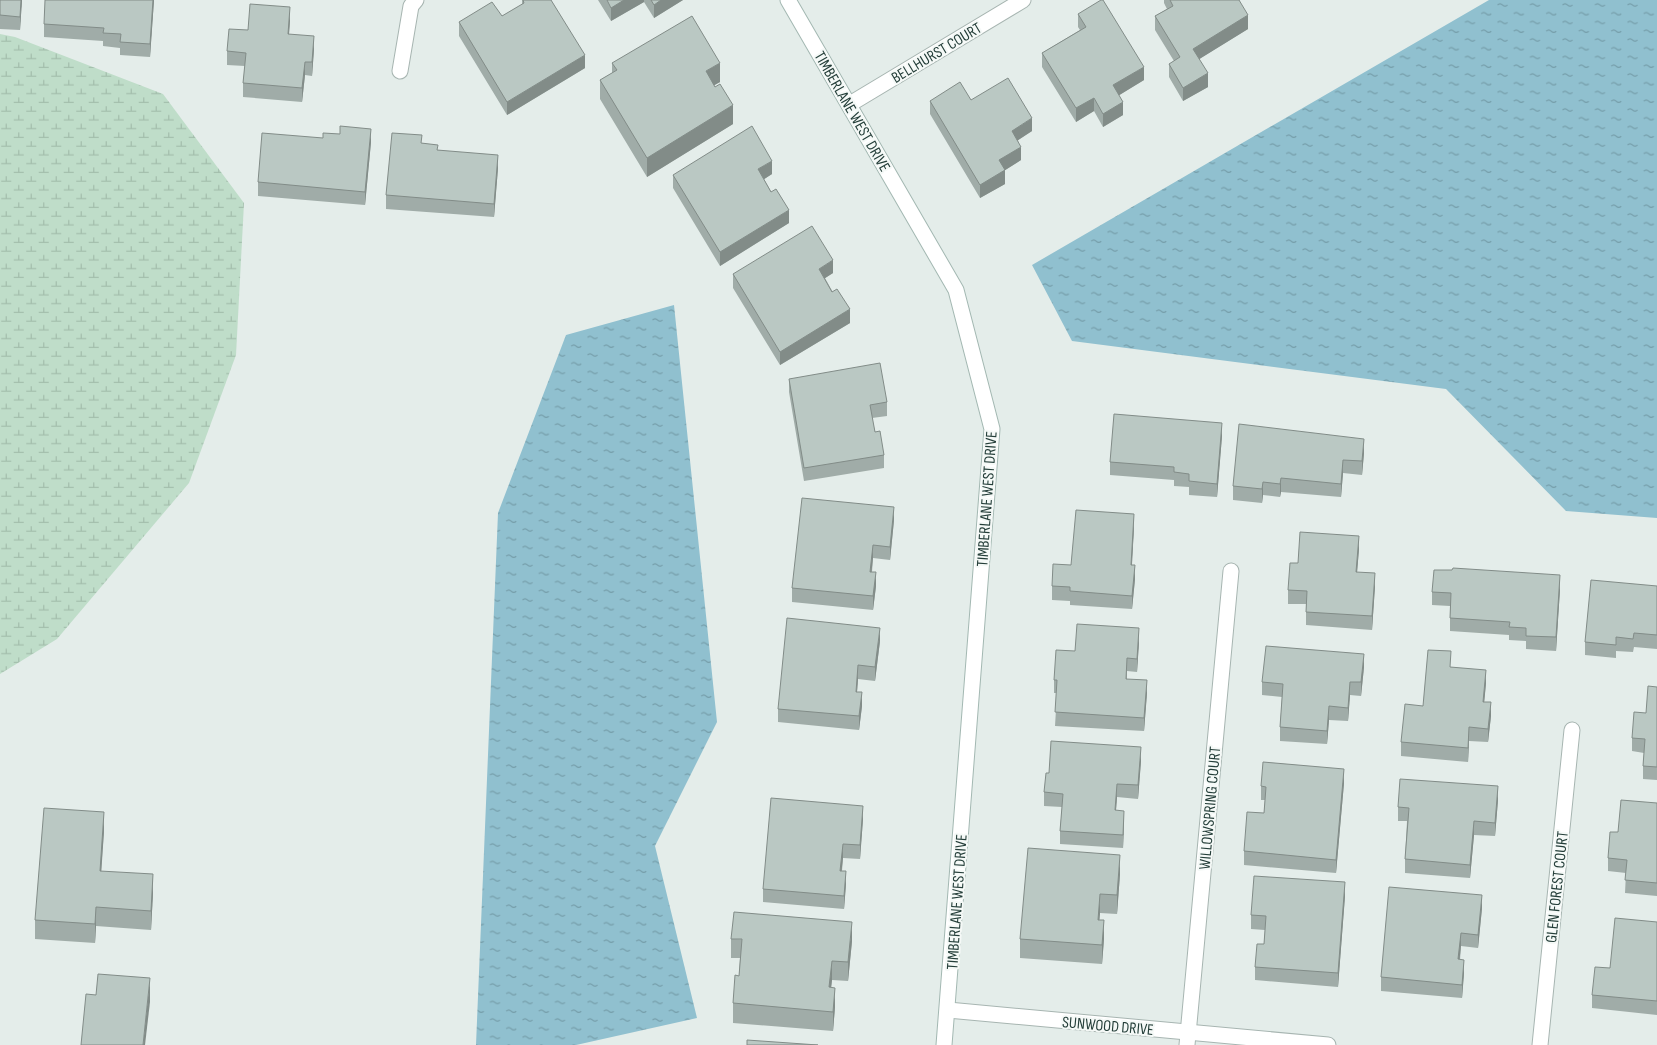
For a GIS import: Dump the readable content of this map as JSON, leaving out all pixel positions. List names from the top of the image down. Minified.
{"streets":{"street":["BELLHURST COURT","TIMBERLANE WEST DRIVE","WILLOWSPRING COURT","GLEN FOREST COURT","SUNWOOD DRIVE"]},"crossings":[["BELLHURST COURT","TIMBERLANE WEST DRIVE"],["TIMBERLANE WEST DRIVE","SUNWOOD DRIVE"],["WILLOWSPRING COURT","SUNWOOD DRIVE"]]}
